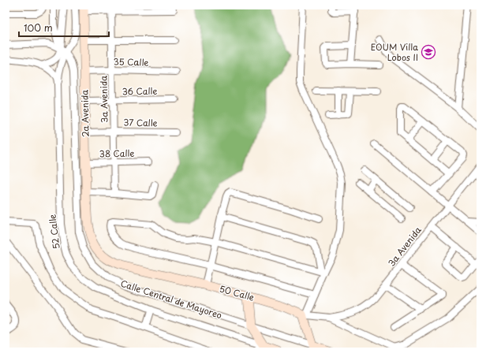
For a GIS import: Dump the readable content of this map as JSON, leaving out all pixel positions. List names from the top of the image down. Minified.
{"streets":{"main road":["2a Avenida","50 Calle","Calle Central de Mayoreo"],"street":["35 Calle","36 Calle","3a Avenida","37 Calle","38 Calle","52 Calle"]},"crossings":[["35 Calle","3a Avenida"],["35 Calle","2a Avenida"],["36 Calle","3a Avenida"],["36 Calle","2a Avenida"],["3a Avenida","37 Calle"],["3a Avenida","38 Calle"],["3a Avenida","50 Calle"],["2a Avenida","37 Calle"],["2a Avenida","38 Calle"],["2a Avenida","50 Calle"],["52 Calle","Calle Central de Mayoreo"]],"places":{"school or university":["EOUM Villa Lobos II"]},"scale_bar":"100 m"}
